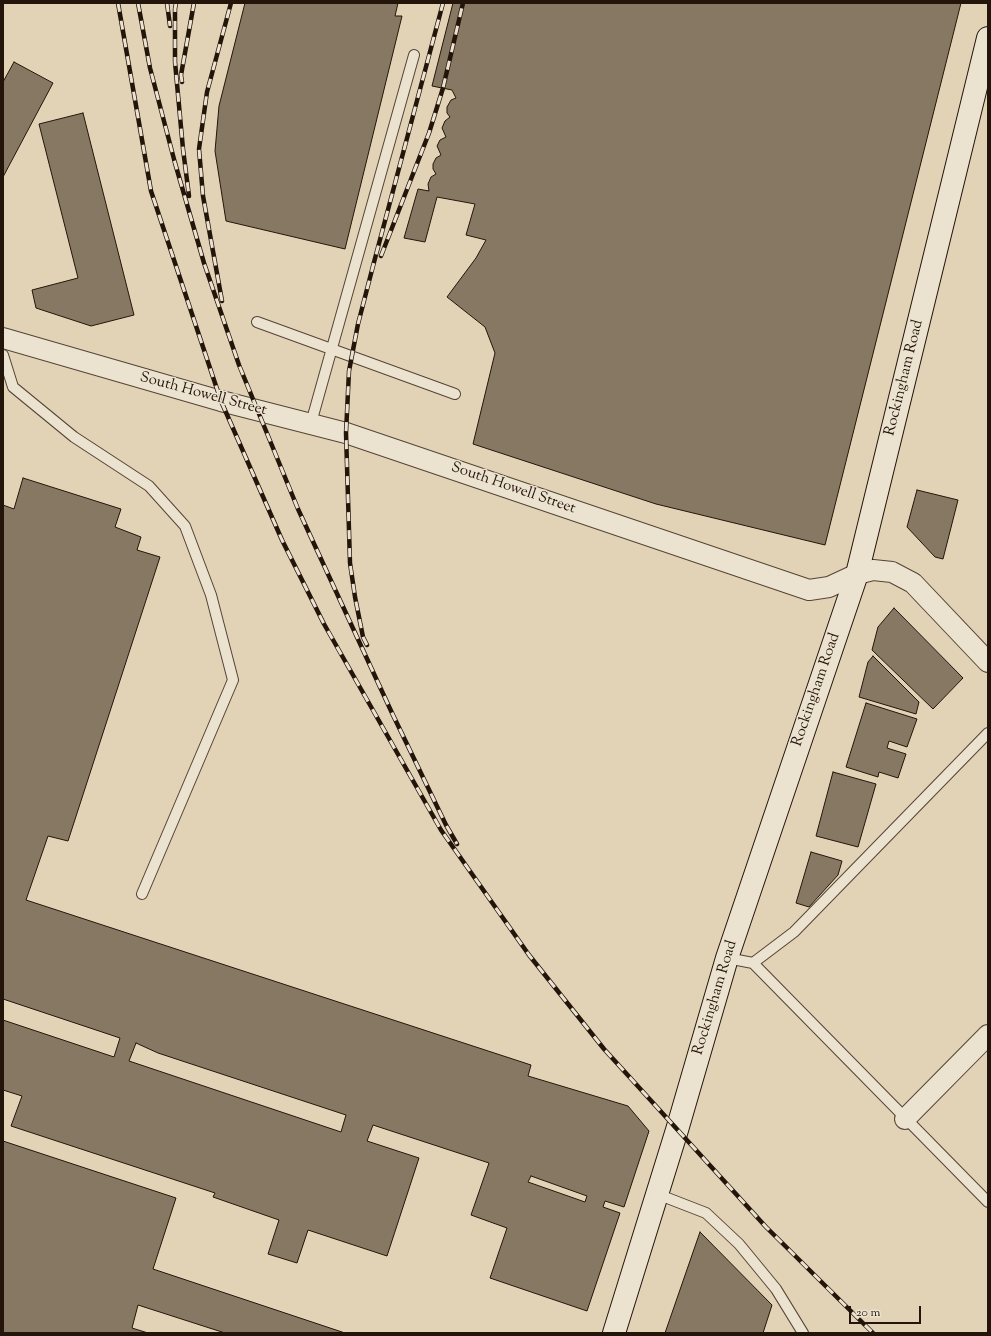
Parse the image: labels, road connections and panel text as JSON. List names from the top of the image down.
{
  "streets": {
    "street": ["Rockingham Road", "South Howell Street"]
  },
  "crossings": [
    ["Rockingham Road", "South Howell Street"]
  ],
  "scale_bar": "20 m"
}
